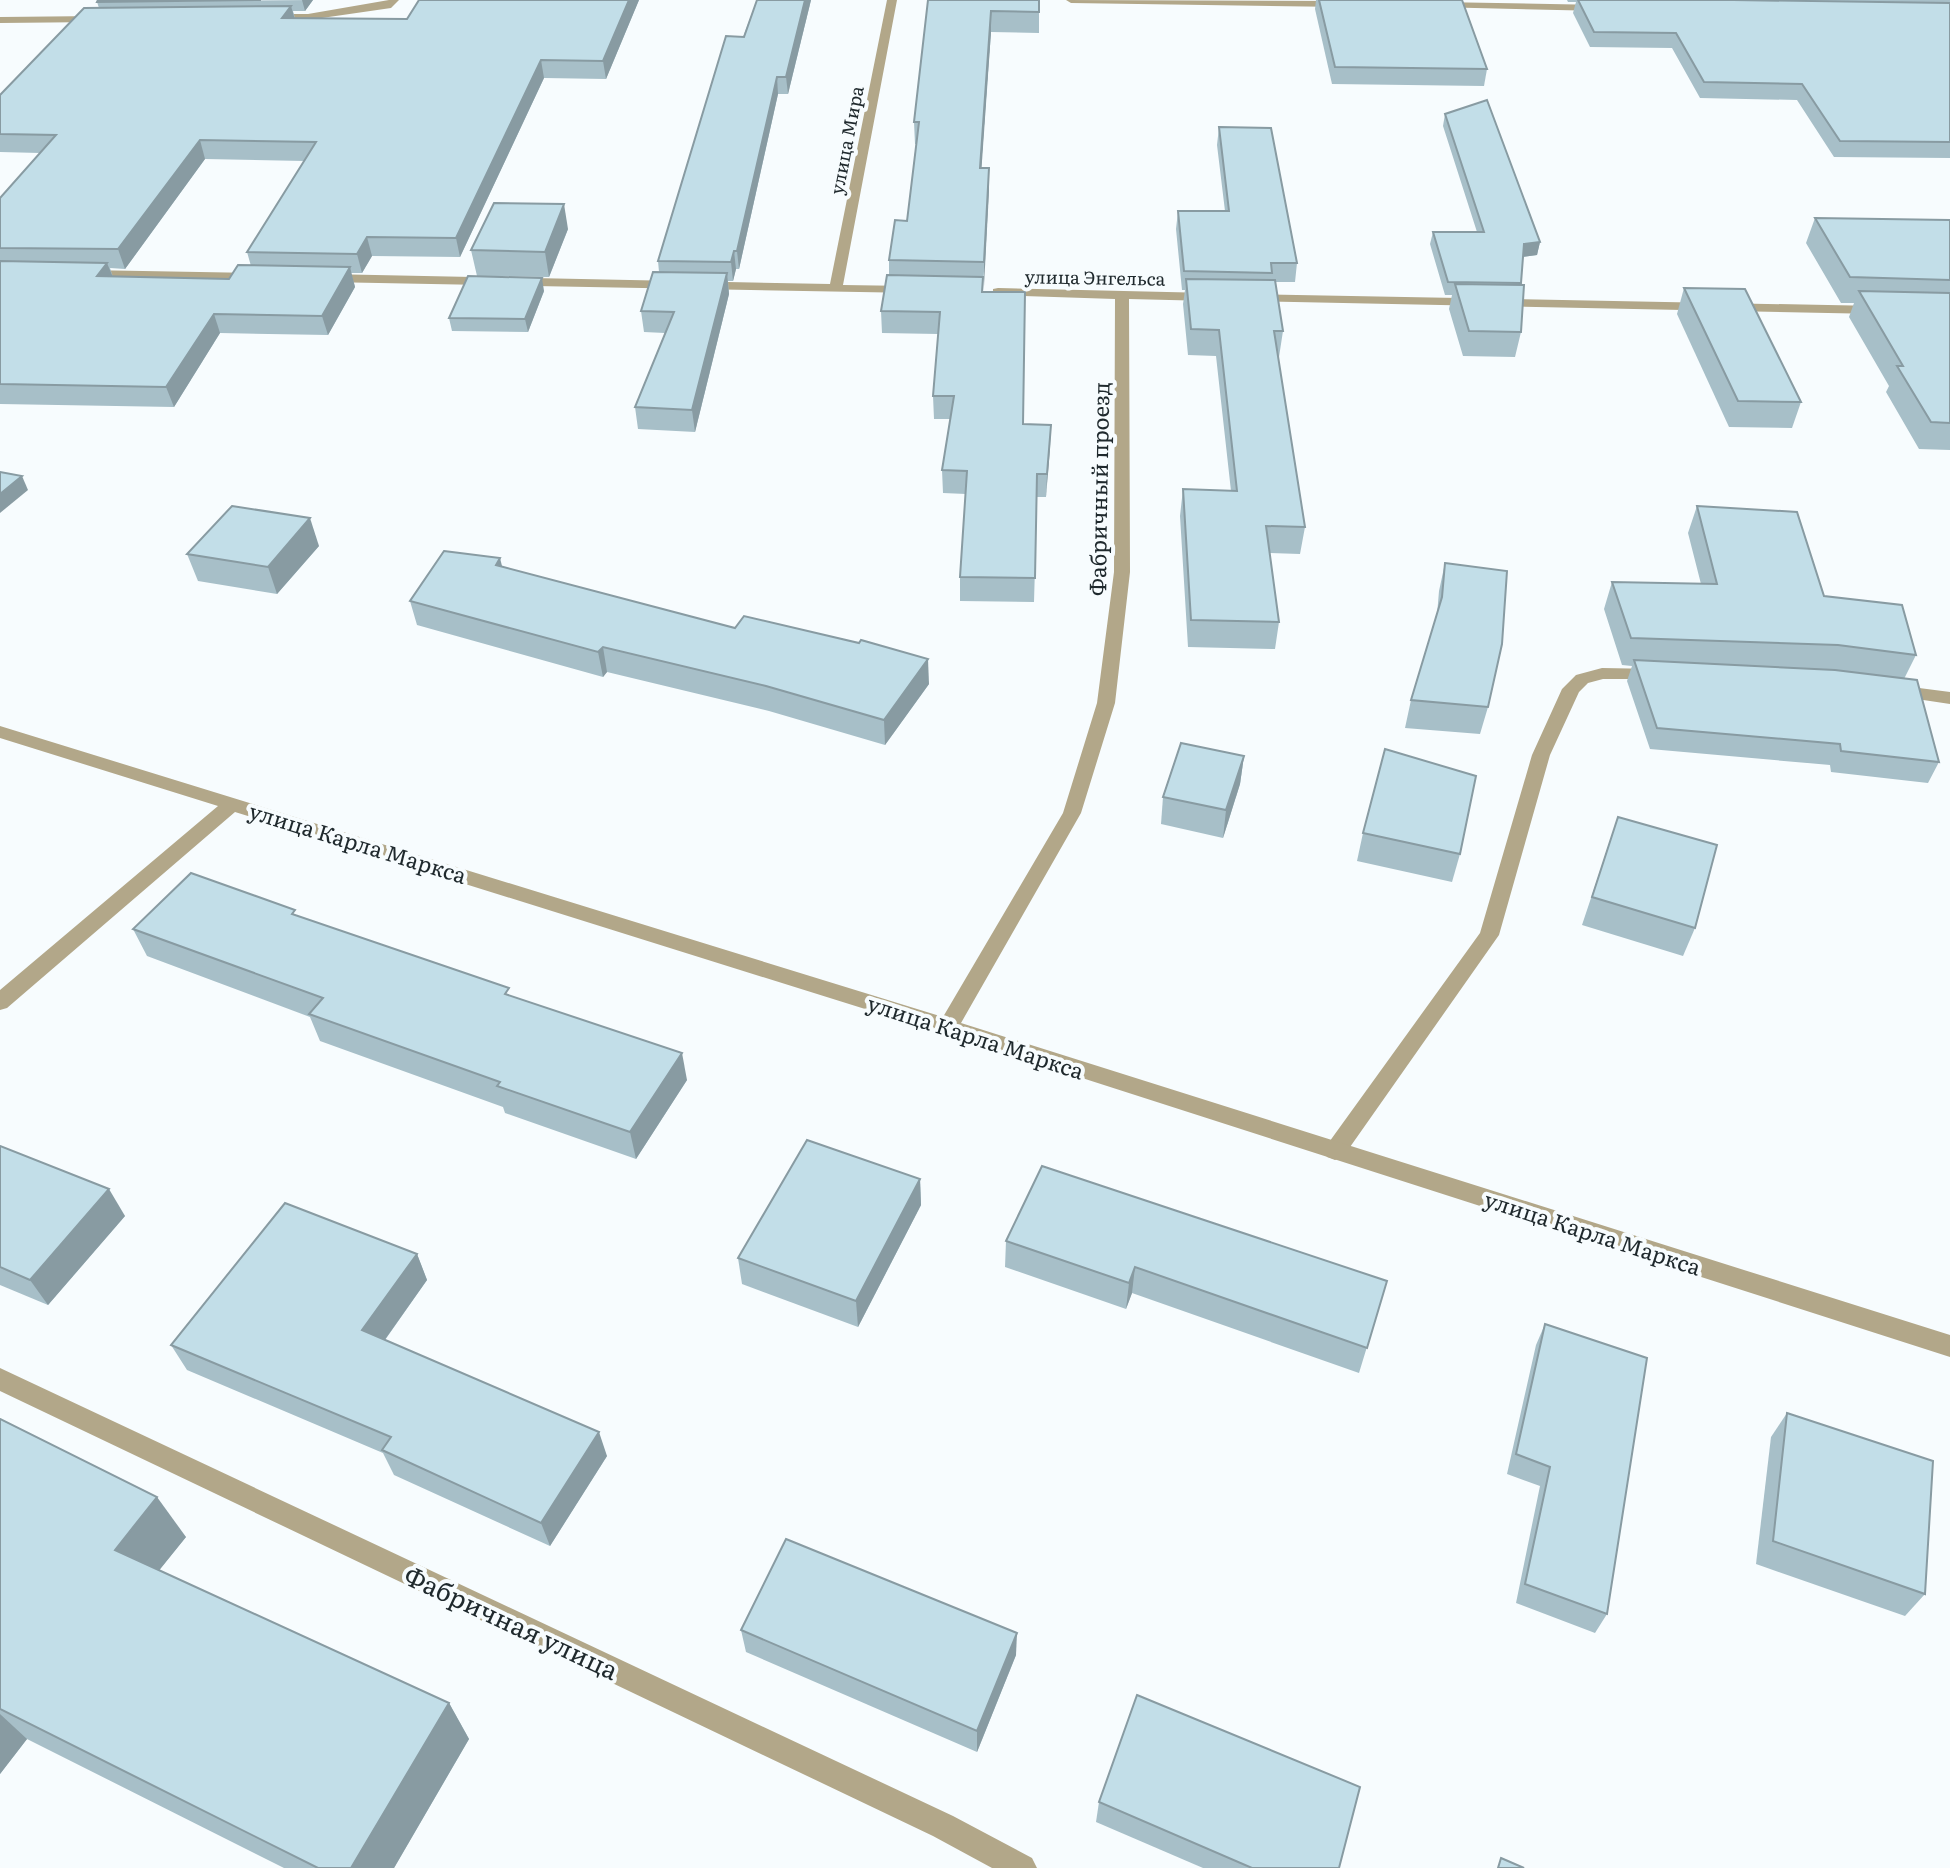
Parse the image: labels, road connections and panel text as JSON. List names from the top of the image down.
{
  "streets": {
    "street": [
      "улица Мира",
      "улица Энгельса",
      "Фабричный проезд",
      "улица Карла Маркса",
      "Фабричная улица"
    ]
  },
  "crossings": [
    ["улица Энгельса", "Фабричный проезд"],
    ["Фабричный проезд", "улица Карла Маркса"]
  ]
}
